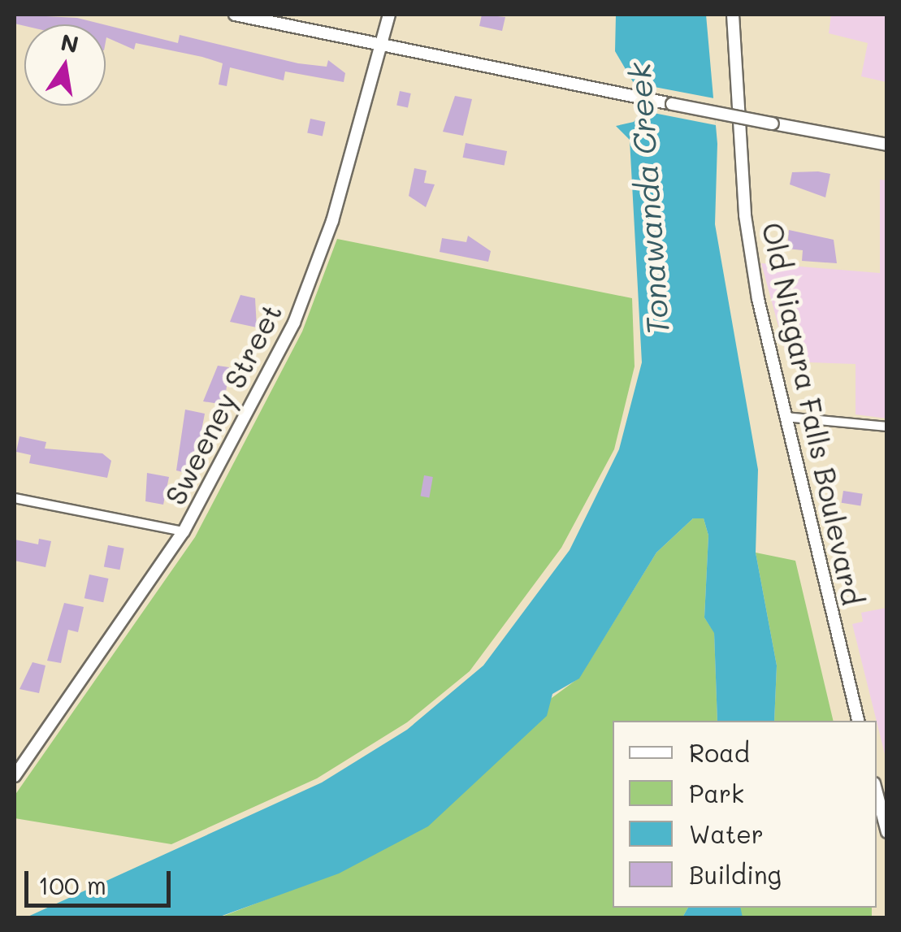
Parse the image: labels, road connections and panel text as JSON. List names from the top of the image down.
{
  "streets": {
    "street": ["Sweeney Street", "Old Niagara Falls Boulevard"]
  },
  "water": ["Tonawanda Creek"],
  "legend": [
    "Road",
    "Park",
    "Water",
    "Building"
  ],
  "scale_bar": "100 m",
  "north": "top"
}
